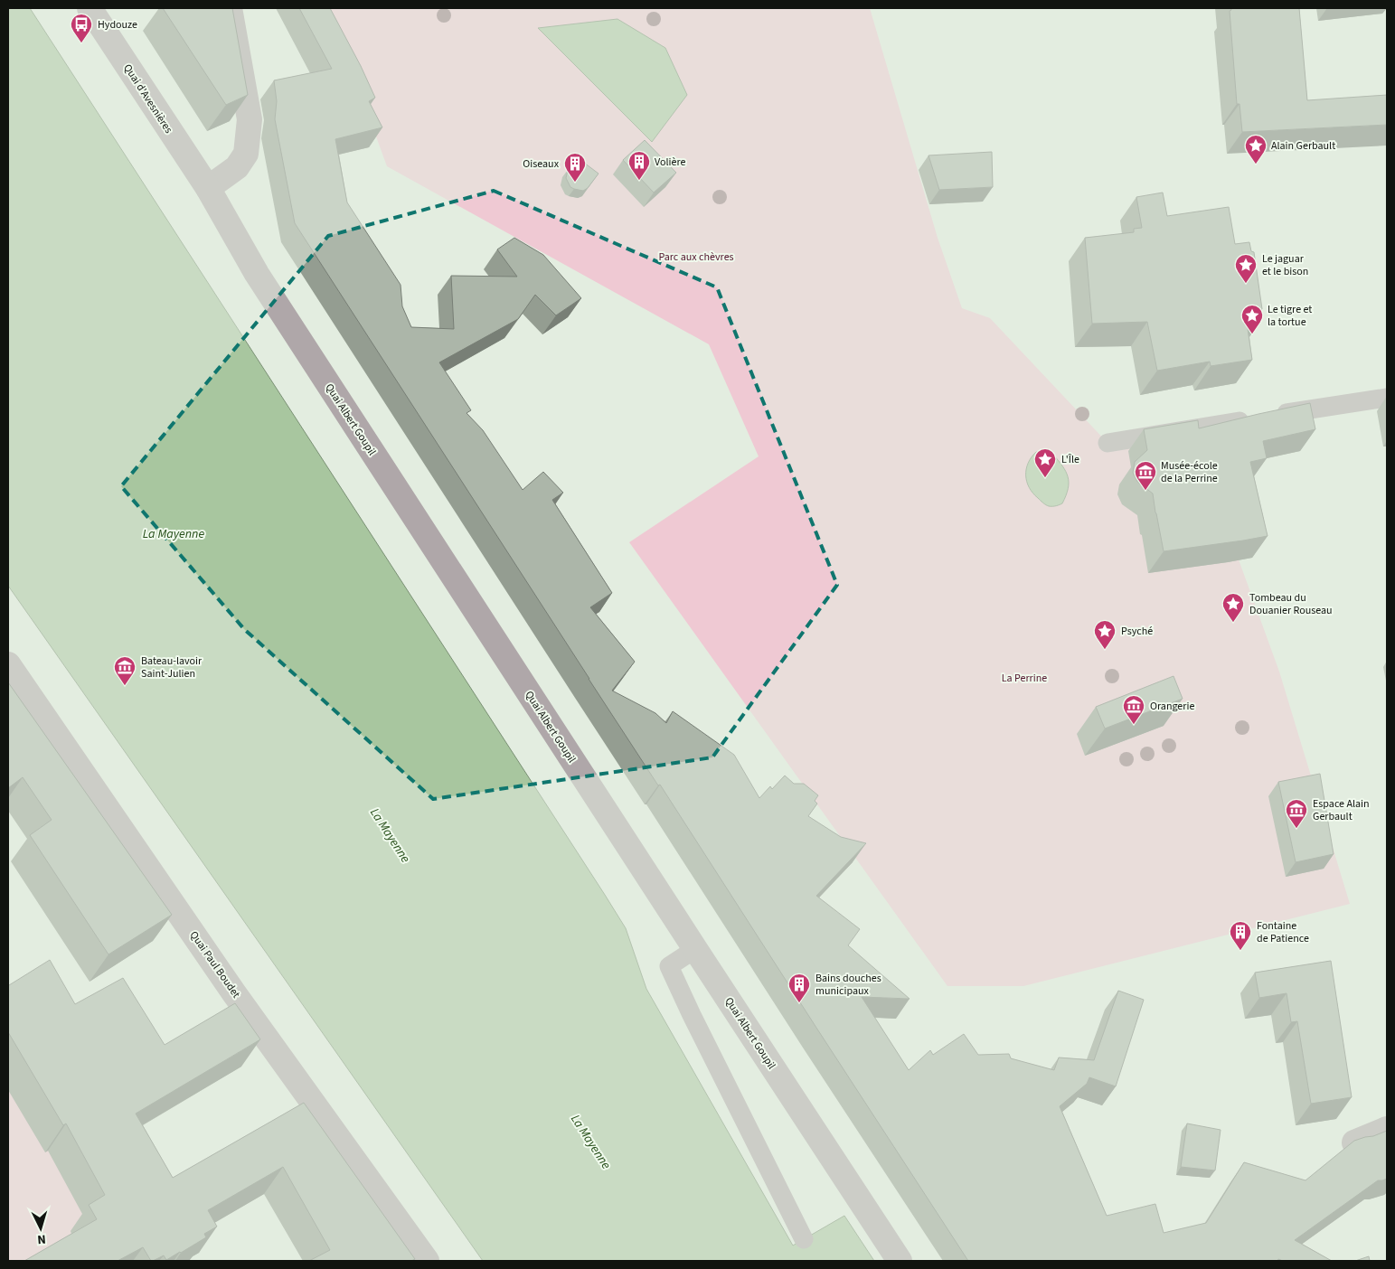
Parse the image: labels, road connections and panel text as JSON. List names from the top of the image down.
{
  "streets": {
    "street": ["Quai d'Avesnières", "Quai Albert Goupil", "Quai Paul Boudet"]
  },
  "crossings": [
    ["Quai d'Avesnières", "Quai Albert Goupil"]
  ],
  "water": ["La Mayenne"],
  "parks": ["Parc aux chèvres", "La Perrine"],
  "places": {
    "bus stop": ["Hydouze"],
    "place": [
      "Alain Gerbault",
      "Le jaguar et le bison",
      "Le tigre et la tortue",
      "L'Île",
      "Tombeau du Douanier Rouseau",
      "Psyché"
    ],
    "building": [
      "Volière",
      "Oiseaux",
      "Fontaine de Patience",
      "Bains douches municipaux"
    ],
    "museum": [
      "Musée-école de la Perrine",
      "Bateau-lavoir Saint-Julien",
      "Orangerie",
      "Espace Alain Gerbault"
    ]
  },
  "north": "bottom"
}
